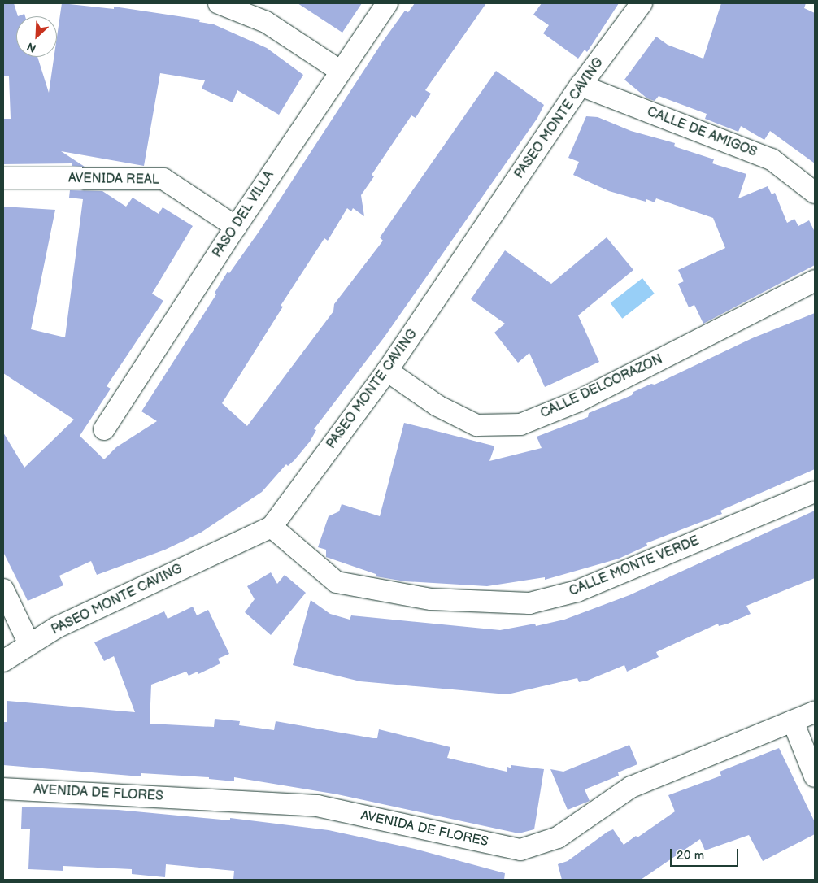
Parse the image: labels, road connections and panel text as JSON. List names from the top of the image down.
{
  "streets": {
    "lane": [
      "PASEO MONTE CAVING",
      "CALLE DE AMIGOS",
      "AVENIDA REAL",
      "PASO DEL VILLA",
      "CALLE DELCORAZON",
      "CALLE MONTE VERDE",
      "AVENIDA DE FLORES"
    ]
  },
  "crossings": [
    ["PASEO MONTE CAVING", "CALLE DE AMIGOS"],
    ["PASEO MONTE CAVING", "CALLE DELCORAZON"],
    ["PASEO MONTE CAVING", "CALLE MONTE VERDE"],
    ["AVENIDA REAL", "PASO DEL VILLA"]
  ],
  "scale_bar": "20 m",
  "north": "bottom left"
}
